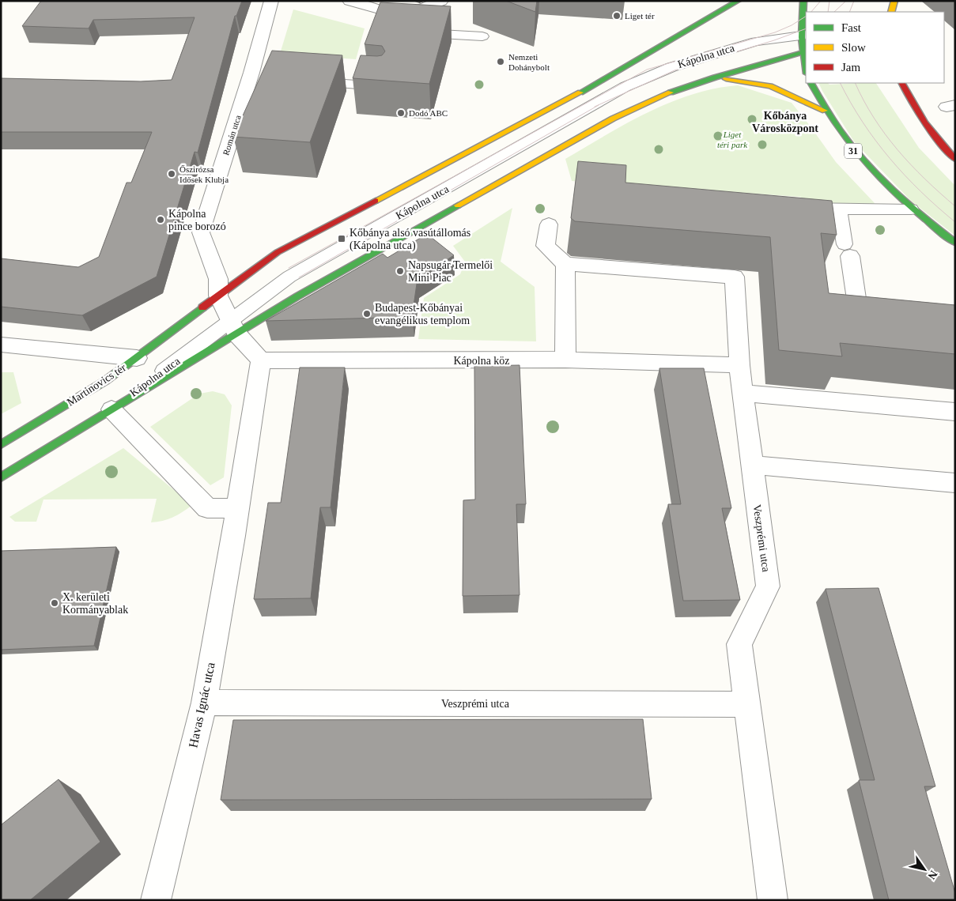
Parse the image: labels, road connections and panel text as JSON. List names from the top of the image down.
{
  "streets": {
    "street": [
      "Kápolna utca",
      "Román utca",
      "31",
      "Kápolna köz",
      "Martinovics tér",
      "Veszprémi utca",
      "Havas Ignác utca"
    ]
  },
  "crossings": [
    ["Kápolna utca", "Román utca"],
    ["Kápolna utca", "31"],
    ["Kápolna köz", "Veszprémi utca"],
    ["Kápolna köz", "Havas Ignác utca"],
    ["Veszprémi utca", "Havas Ignác utca"]
  ],
  "districts": ["Kőbánya Városközpont"],
  "parks": ["Liget téri park"],
  "places": {
    "other": [
      "Liget tér",
      "Nemzeti Dohánybolt",
      "Dodó ABC",
      "Őszirózsa Idősek Klubja",
      "Kápolna pince borozó",
      "Napsugár Termelői Mini Piac",
      "Budapest-Kőbányai evangélikus templom",
      "X. kerületi Kormányablak"
    ],
    "transit": ["Kőbánya alsó vasútállomás (Kápolna utca)"]
  },
  "legend": ["Fast", "Slow", "Jam"],
  "north": "bottom right"
}
